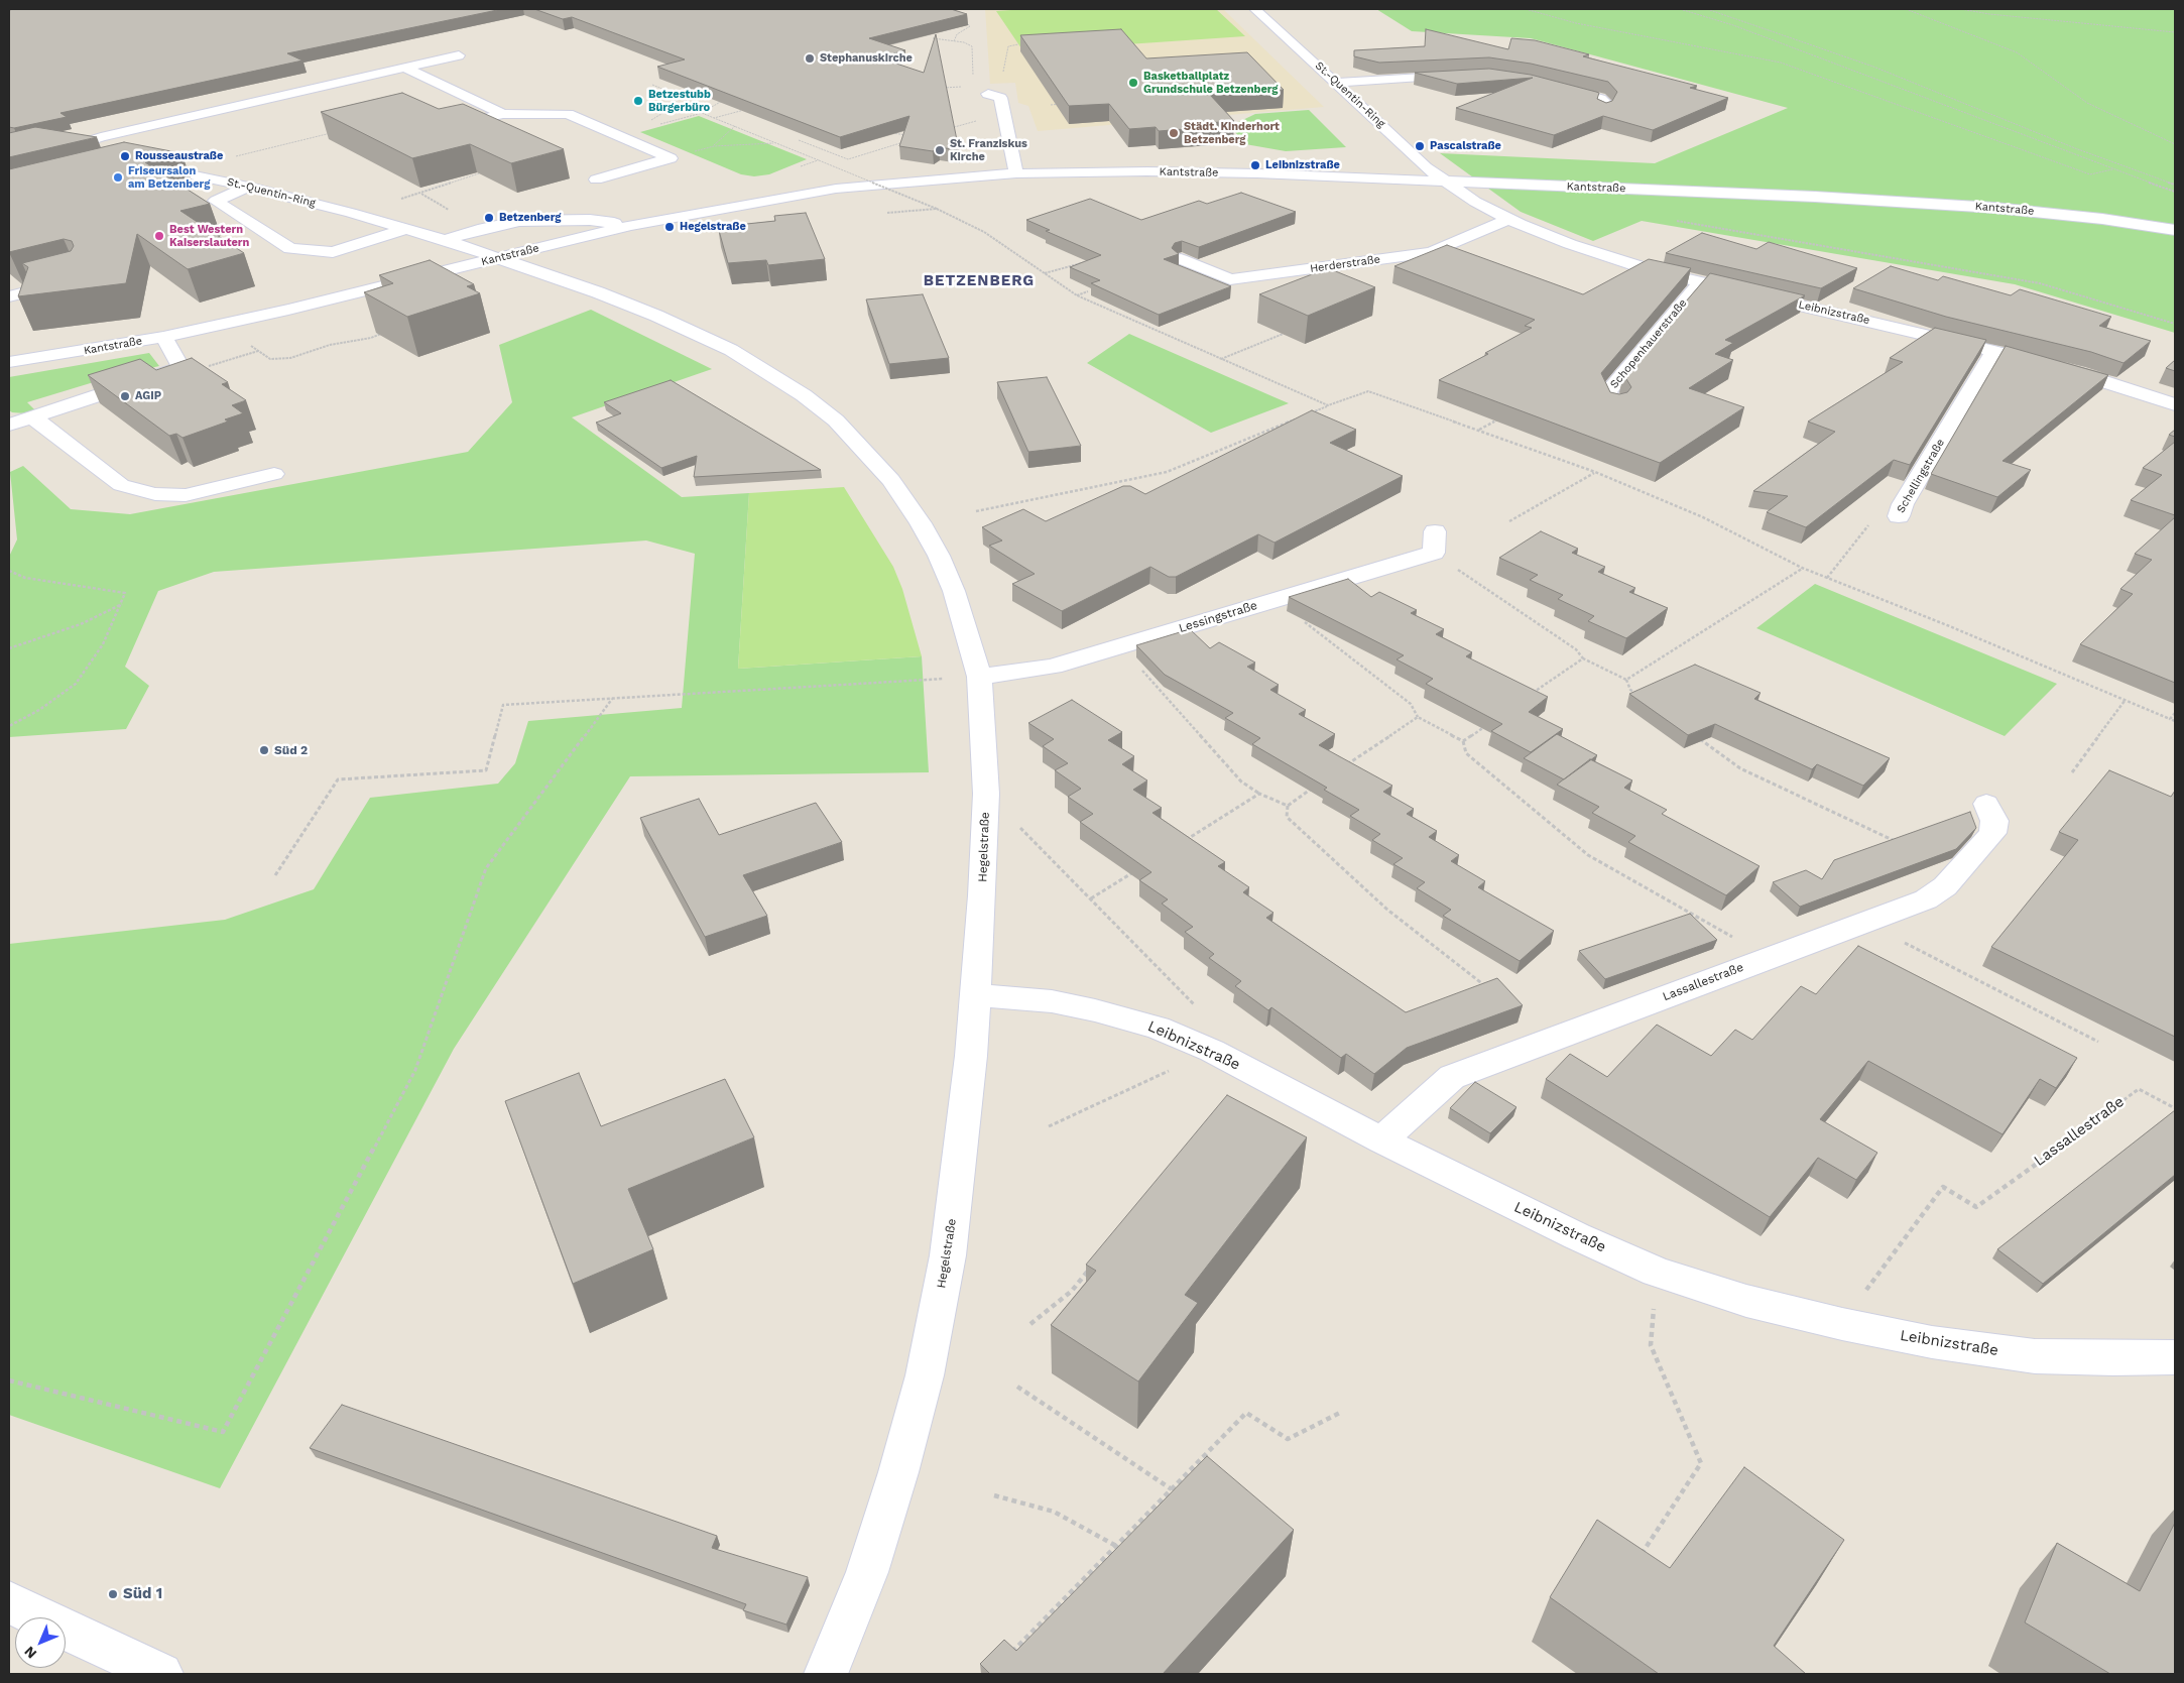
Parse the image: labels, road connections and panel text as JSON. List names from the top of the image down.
{
  "streets": {
    "street": [
      "St.-Quentin-Ring",
      "Kantstraße",
      "Herderstraße",
      "Leibnizstraße",
      "Schopenhauerstraße",
      "Schellingstraße",
      "Lessingstraße",
      "Hegelstraße",
      "Lassallestraße"
    ]
  },
  "crossings": [
    ["St.-Quentin-Ring", "Kantstraße"],
    ["St.-Quentin-Ring", "Leibnizstraße"],
    ["St.-Quentin-Ring", "Hegelstraße"],
    ["Kantstraße", "Leibnizstraße"],
    ["Kantstraße", "Hegelstraße"],
    ["Herderstraße", "Leibnizstraße"],
    ["Leibnizstraße", "Schopenhauerstraße"],
    ["Leibnizstraße", "Schellingstraße"],
    ["Leibnizstraße", "Hegelstraße"],
    ["Leibnizstraße", "Lassallestraße"],
    ["Lessingstraße", "Hegelstraße"]
  ],
  "districts": ["BETZENBERG"],
  "places": [
    "Stephanuskirche",
    "Basketballplatz Grundschule Betzenberg",
    "Betzestubb Bürgerbüro",
    "Städt. Kinderhort Betzenberg",
    "Pascalstraße",
    "St. Franziskus Kirche",
    "Rousseaustraße",
    "Leibnizstraße",
    "Friseursalon am Betzenberg",
    "Betzenberg",
    "Hegelstraße",
    "Best Western Kaiserslautern",
    "AGIP",
    "Süd 2",
    "Süd 1"
  ],
  "north": "bottom left"
}
